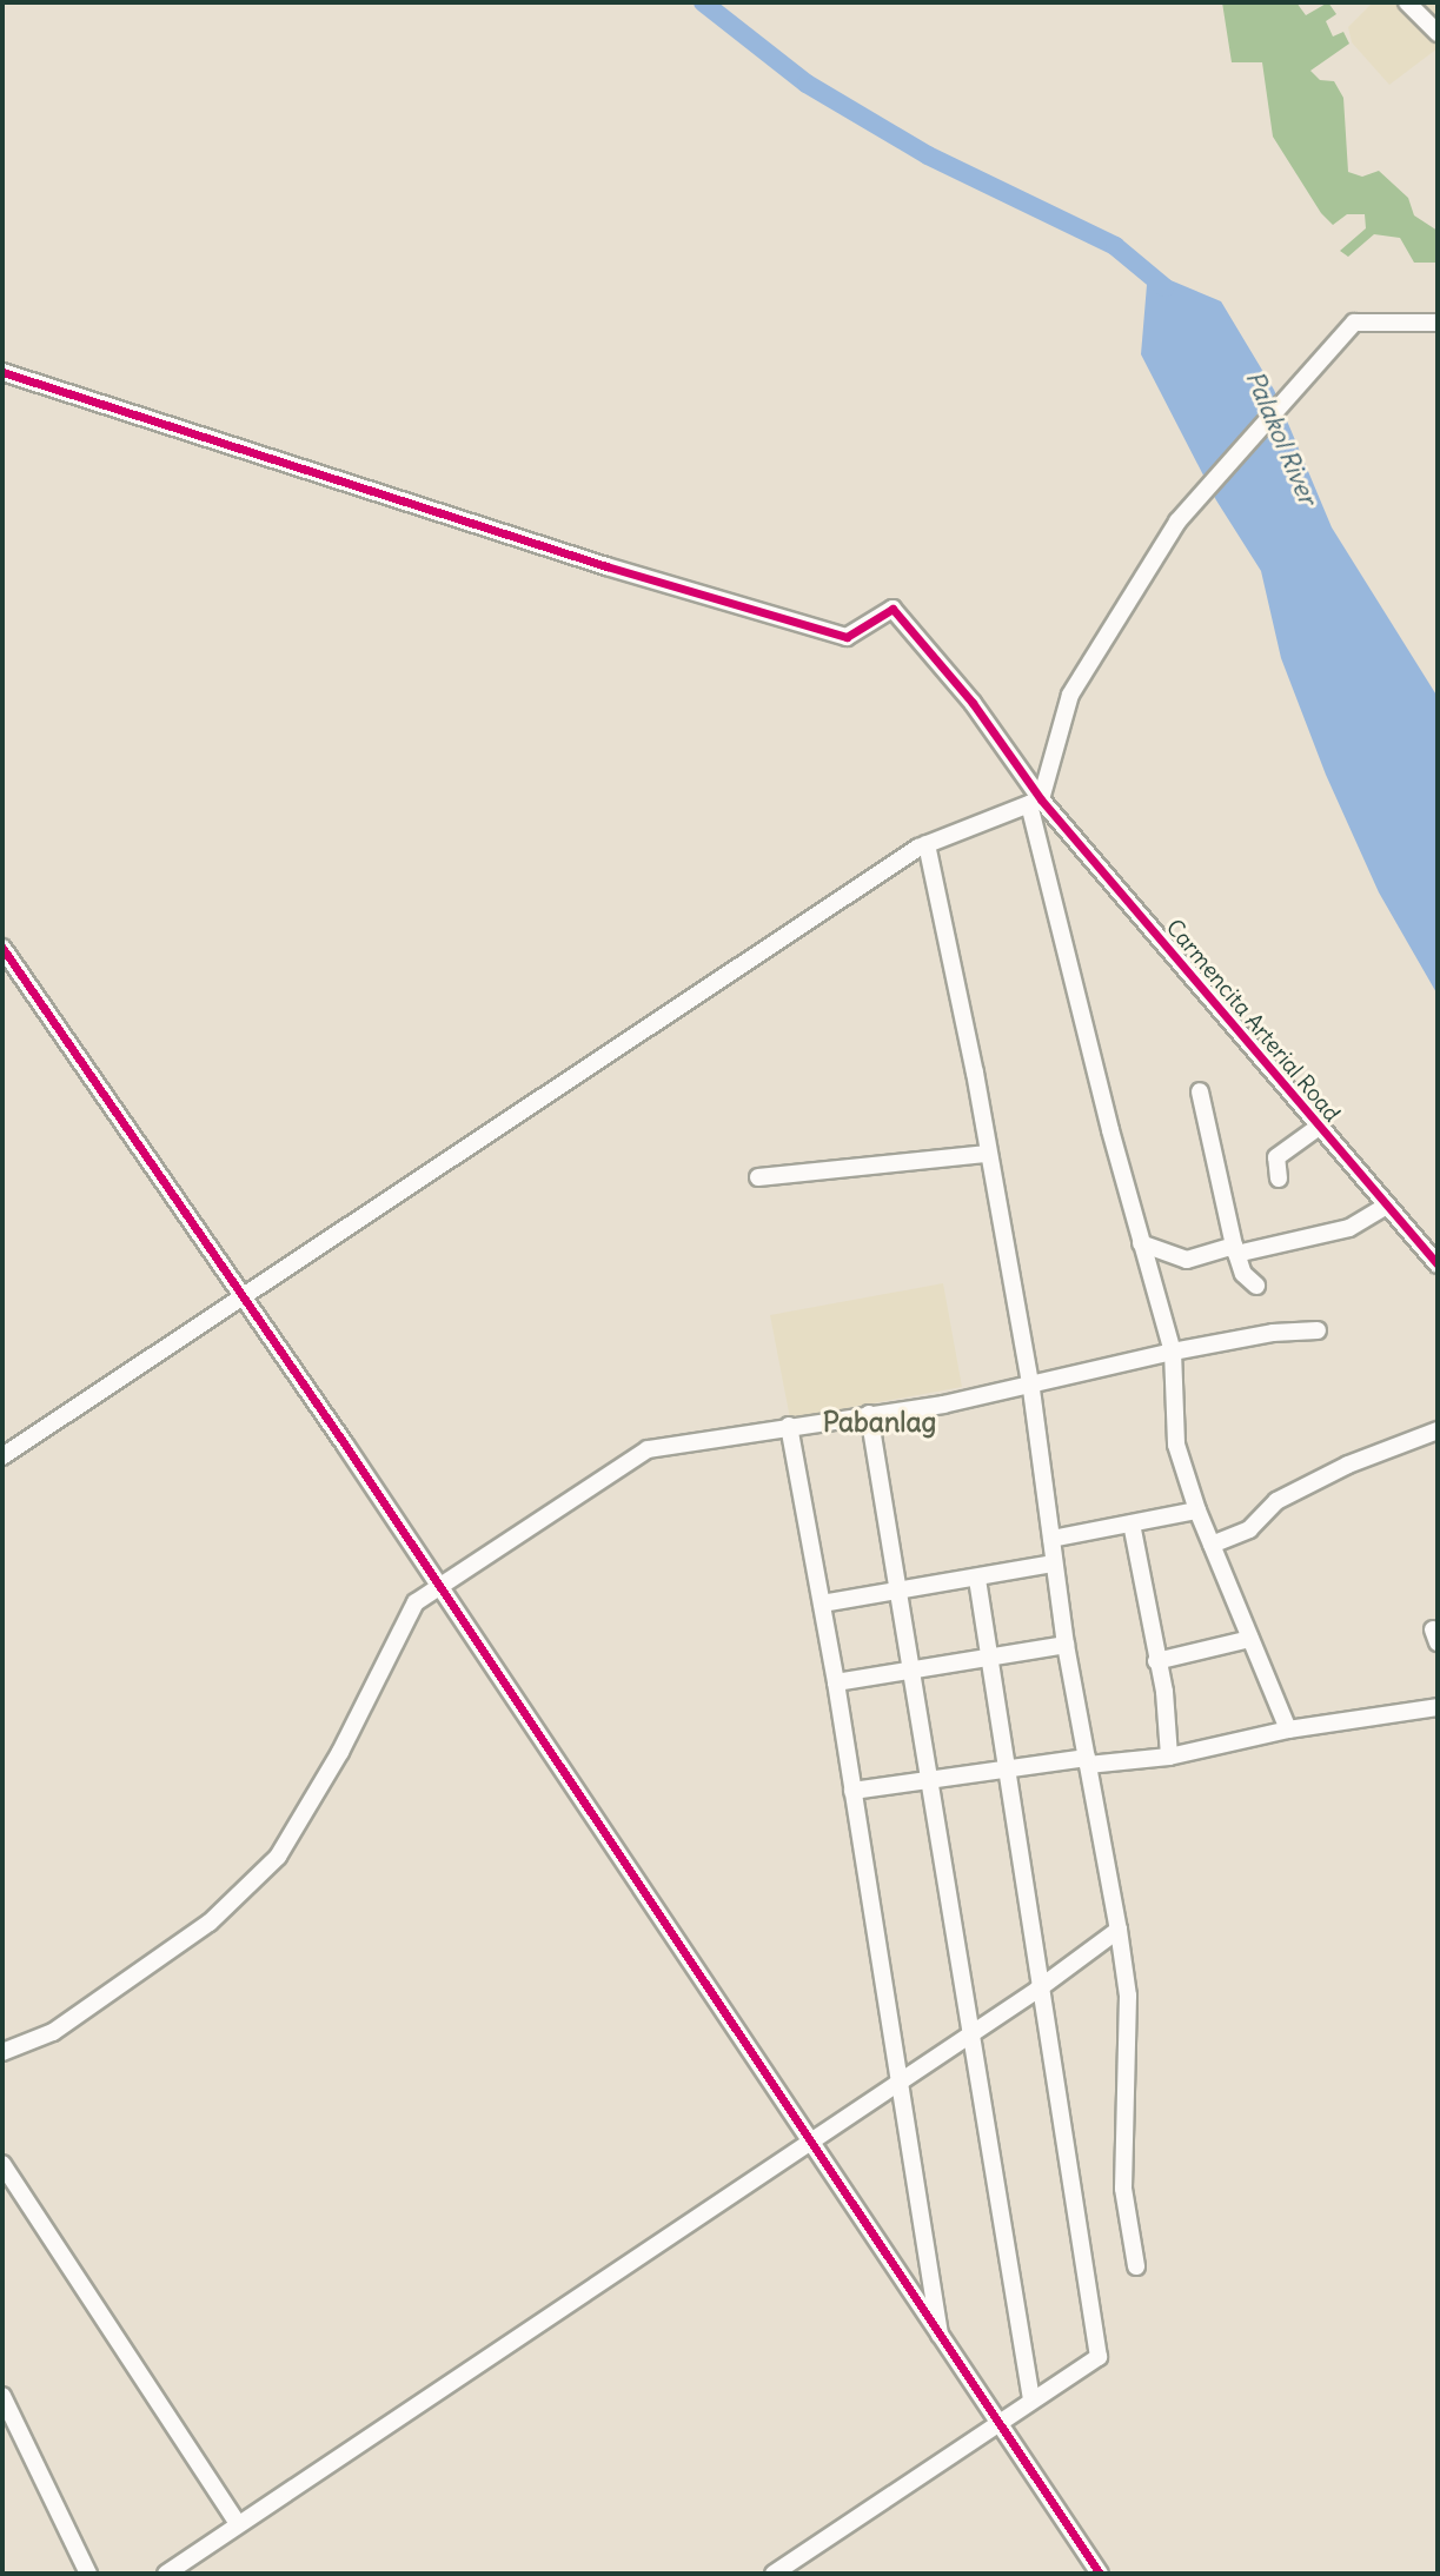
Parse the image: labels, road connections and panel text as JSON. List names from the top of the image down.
{
  "streets": {
    "street": ["Carmencita Arterial Road"]
  },
  "districts": ["Pabanlag"],
  "water": ["Palakol River"]
}
